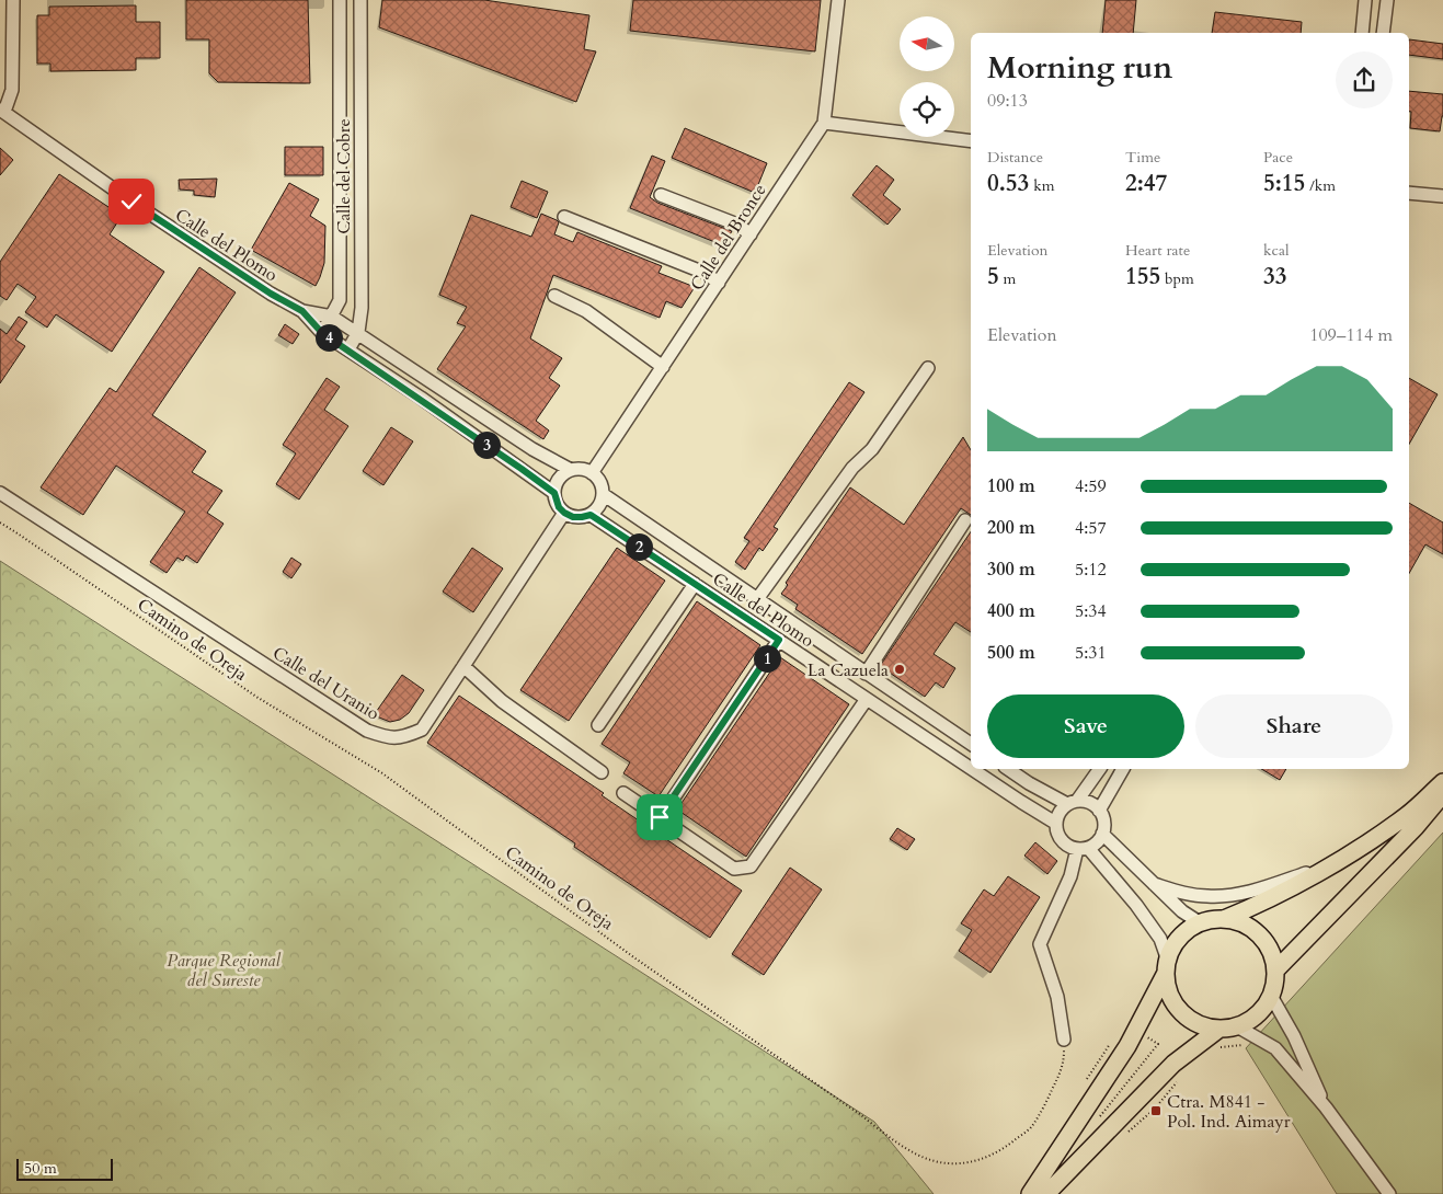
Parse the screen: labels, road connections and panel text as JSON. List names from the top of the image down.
{
  "streets": {
    "street": [
      "Calle del Cobre",
      "Calle del Bronce",
      "Calle del Plomo",
      "Calle del Uranio"
    ],
    "path": ["Camino de Oreja"]
  },
  "crossings": [
    ["Calle del Cobre", "Calle del Plomo"],
    ["Calle del Bronce", "Calle del Plomo"],
    ["Calle del Bronce", "Calle del Uranio"],
    ["Calle del Plomo", "Calle del Uranio"]
  ],
  "parks": ["Parque Regional del Sureste"],
  "places": {
    "other": ["La Cazuela"],
    "transit": ["Ctra. M841 - Pol. Ind. Aimayr"]
  },
  "scale_bar": "50 m",
  "north": "left",
  "page": {
    "heading": ["Morning run", "09:13"],
    "stats": [
      ["Distance", "0.53 km"],
      ["Time", "2:47"],
      ["Pace", "5:15 /km"],
      ["Elevation", "5 m"],
      ["Heart rate", "155 bpm"],
      ["kcal", "33"]
    ],
    "chart": ["Elevation", "109–114 m"],
    "pins": [
      "4",
      "3",
      "2",
      "1"
    ],
    "list": [
      {
        "name": "100 m",
        "note": "4:59"
      },
      {
        "name": "200 m",
        "note": "4:57"
      },
      {
        "name": "300 m",
        "note": "5:12"
      },
      {
        "name": "400 m",
        "note": "5:34"
      },
      {
        "name": "500 m",
        "note": "5:31"
      }
    ],
    "buttons": ["Save", "Share"],
    "scale": "50 m"
  }
}
